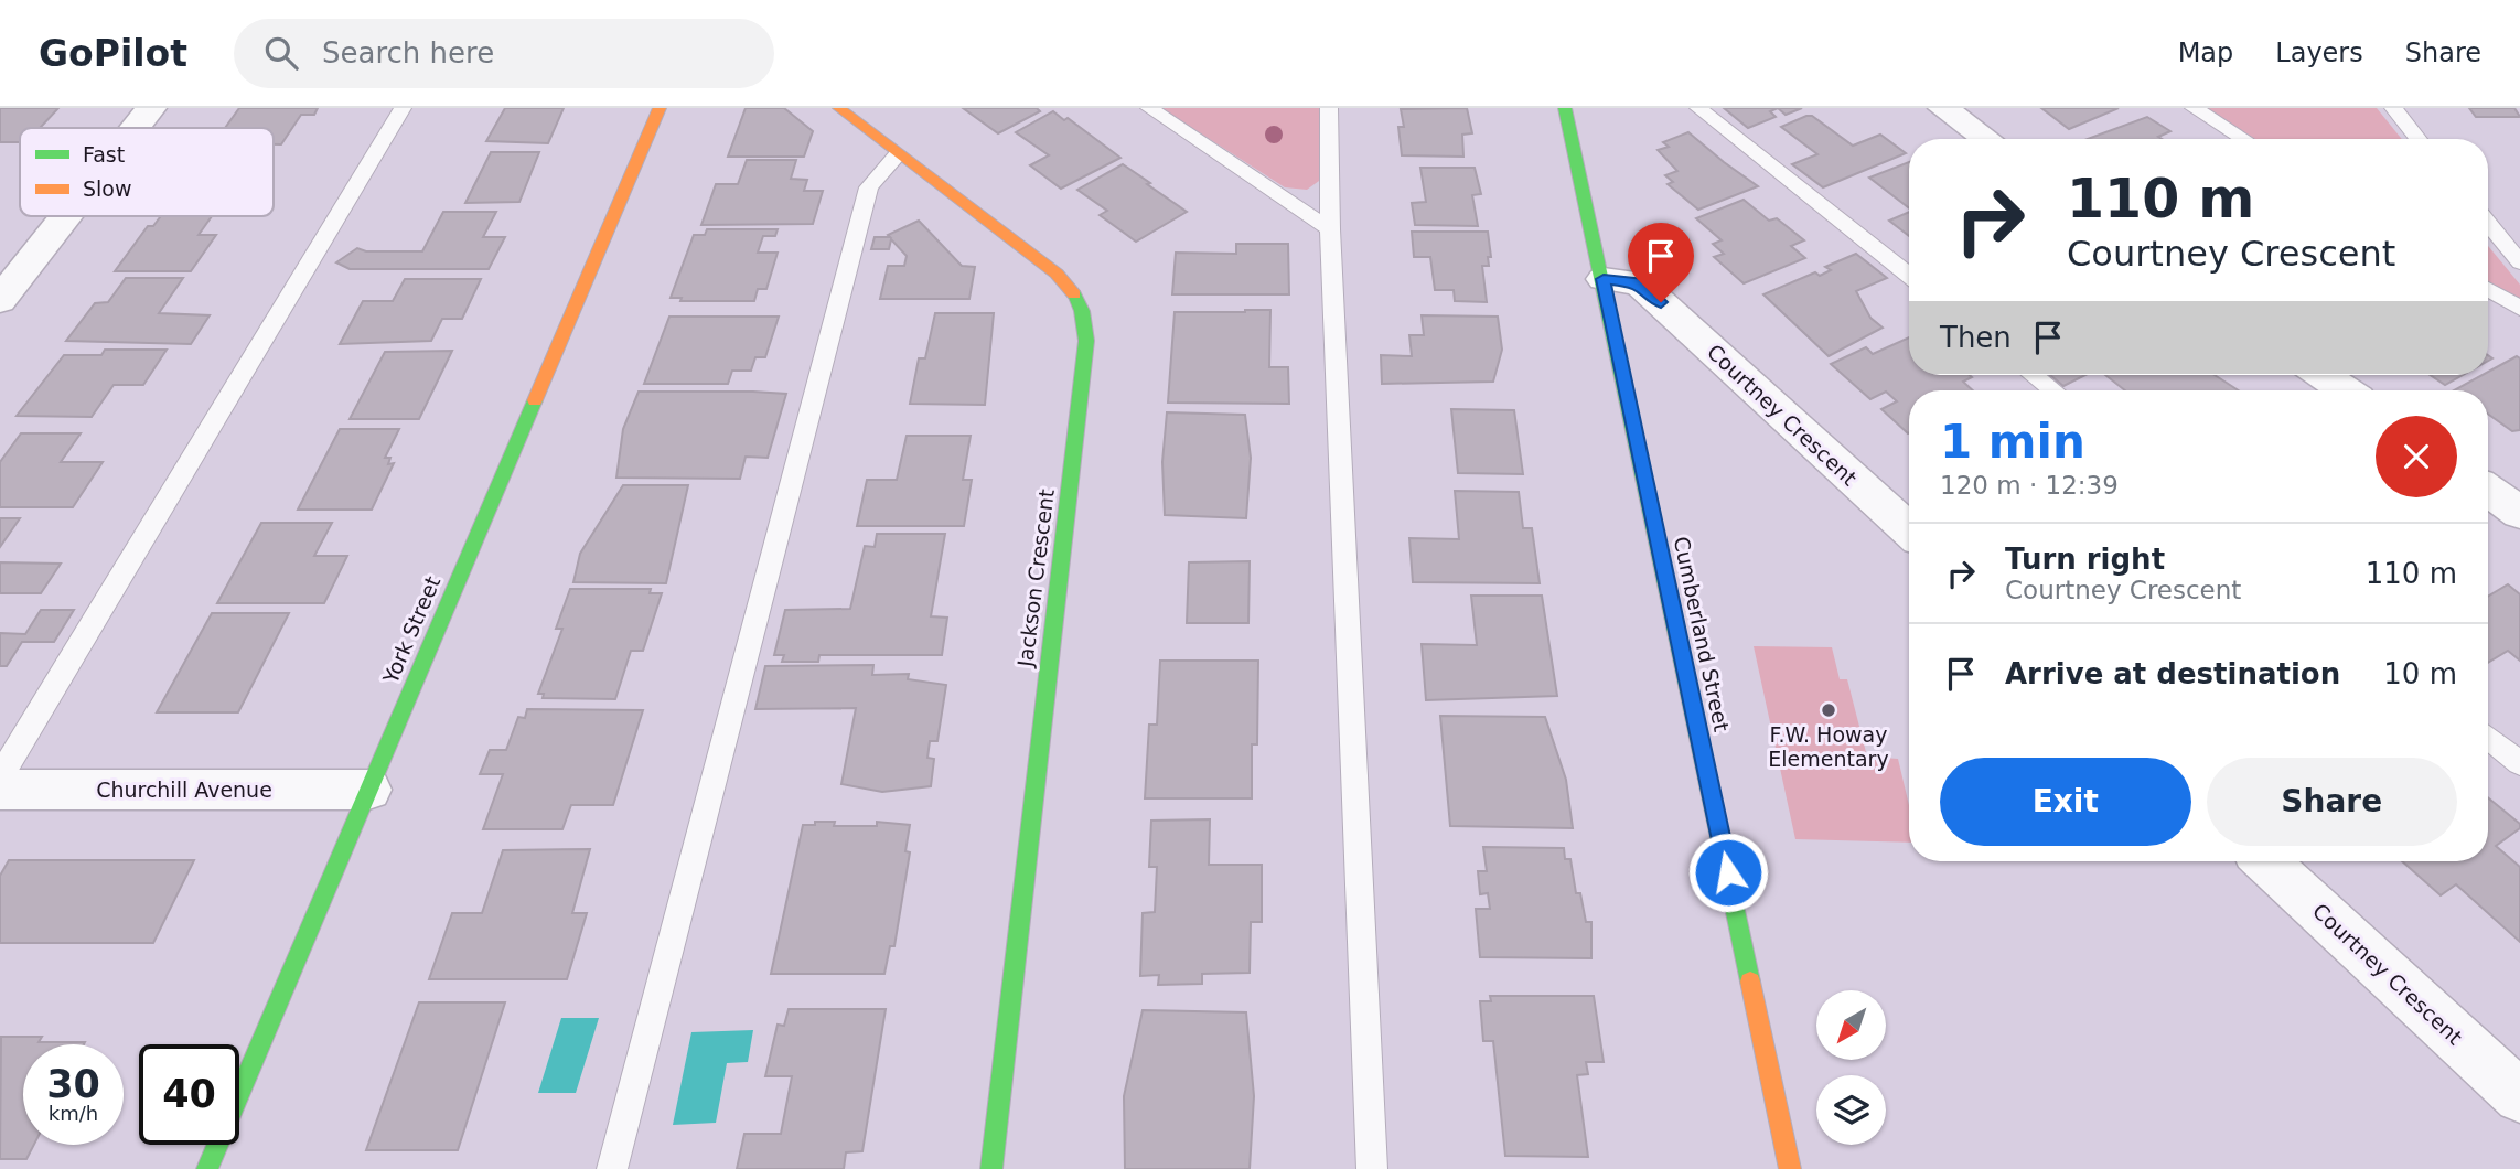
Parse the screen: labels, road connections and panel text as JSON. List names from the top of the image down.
{
  "streets": {
    "street": [
      "Courtney Crescent",
      "Jackson Crescent",
      "York Street",
      "Cumberland Street",
      "Churchill Avenue"
    ]
  },
  "crossings": [
    ["Courtney Crescent", "Cumberland Street"],
    ["York Street", "Churchill Avenue"]
  ],
  "places": ["F.W. Howay Elementary"],
  "legend": ["Fast", "Slow"],
  "north": "bottom left",
  "page": {
    "header": "GoPilot",
    "search": "Search here",
    "nav": ["Map", "Layers", "Share"],
    "turn": ["110 m", "Courtney Crescent"],
    "then": "Then",
    "heading": ["1 min", "120 m · 12:39"],
    "list": [
      {
        "name": "Turn right",
        "note": "Courtney Crescent",
        "value": "110 m"
      },
      {
        "name": "Arrive at destination",
        "value": "10 m"
      }
    ],
    "buttons": ["Exit", "Share"],
    "speed": "30 km/h",
    "limit": "40"
  }
}
